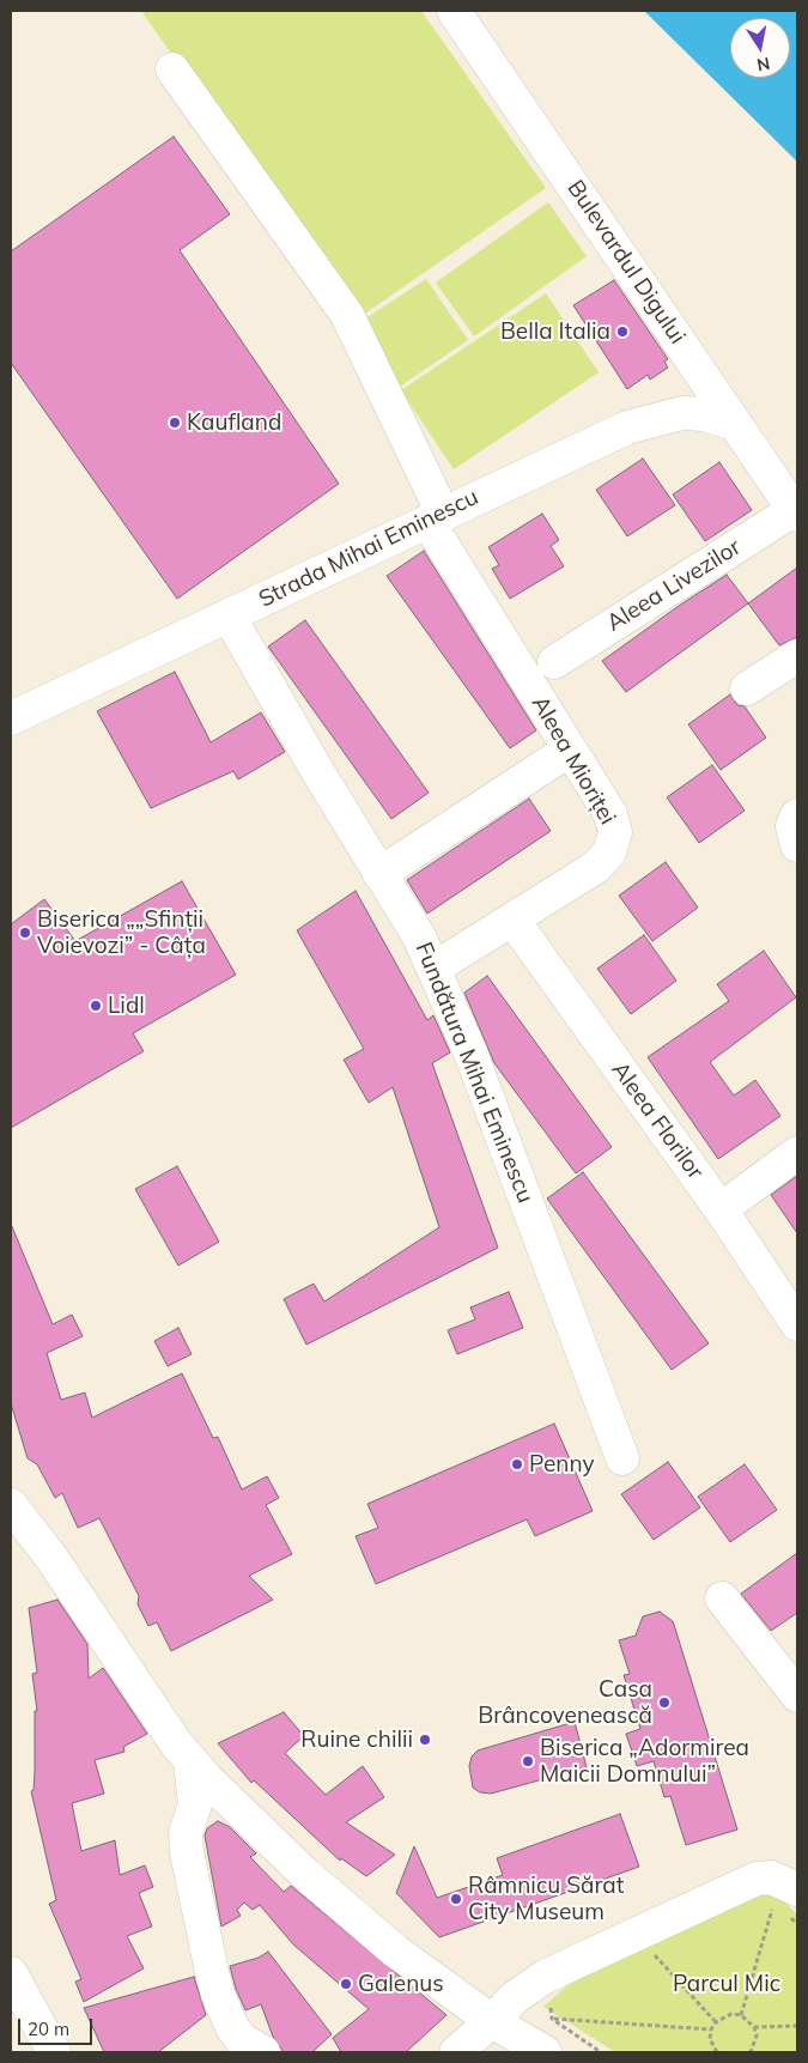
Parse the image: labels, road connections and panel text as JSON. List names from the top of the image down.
{
  "streets": {
    "street": [
      "Bulevardul Digului",
      "Strada Mihai Eminescu",
      "Aleea Livezilor",
      "Aleea Mioriței",
      "Fundătura Mihai Eminescu",
      "Aleea Florilor"
    ]
  },
  "crossings": [
    ["Bulevardul Digului", "Strada Mihai Eminescu"],
    ["Bulevardul Digului", "Aleea Livezilor"],
    ["Strada Mihai Eminescu", "Aleea Mioriței"],
    ["Strada Mihai Eminescu", "Fundătura Mihai Eminescu"],
    ["Aleea Mioriței", "Fundătura Mihai Eminescu"],
    ["Aleea Mioriței", "Aleea Florilor"]
  ],
  "parks": ["Parcul Mic"],
  "places": [
    "Bella Italia",
    "Kaufland",
    "Biserica „„Sfinții Voievozi” - Câța",
    "Lidl",
    "Penny",
    "Casa Brâncovenească",
    "Ruine chilii",
    "Biserica „Adormirea Maicii Domnului”",
    "Râmnicu Sărat City Museum",
    "Galenus"
  ],
  "scale_bar": "20 m",
  "north": "bottom"
}
